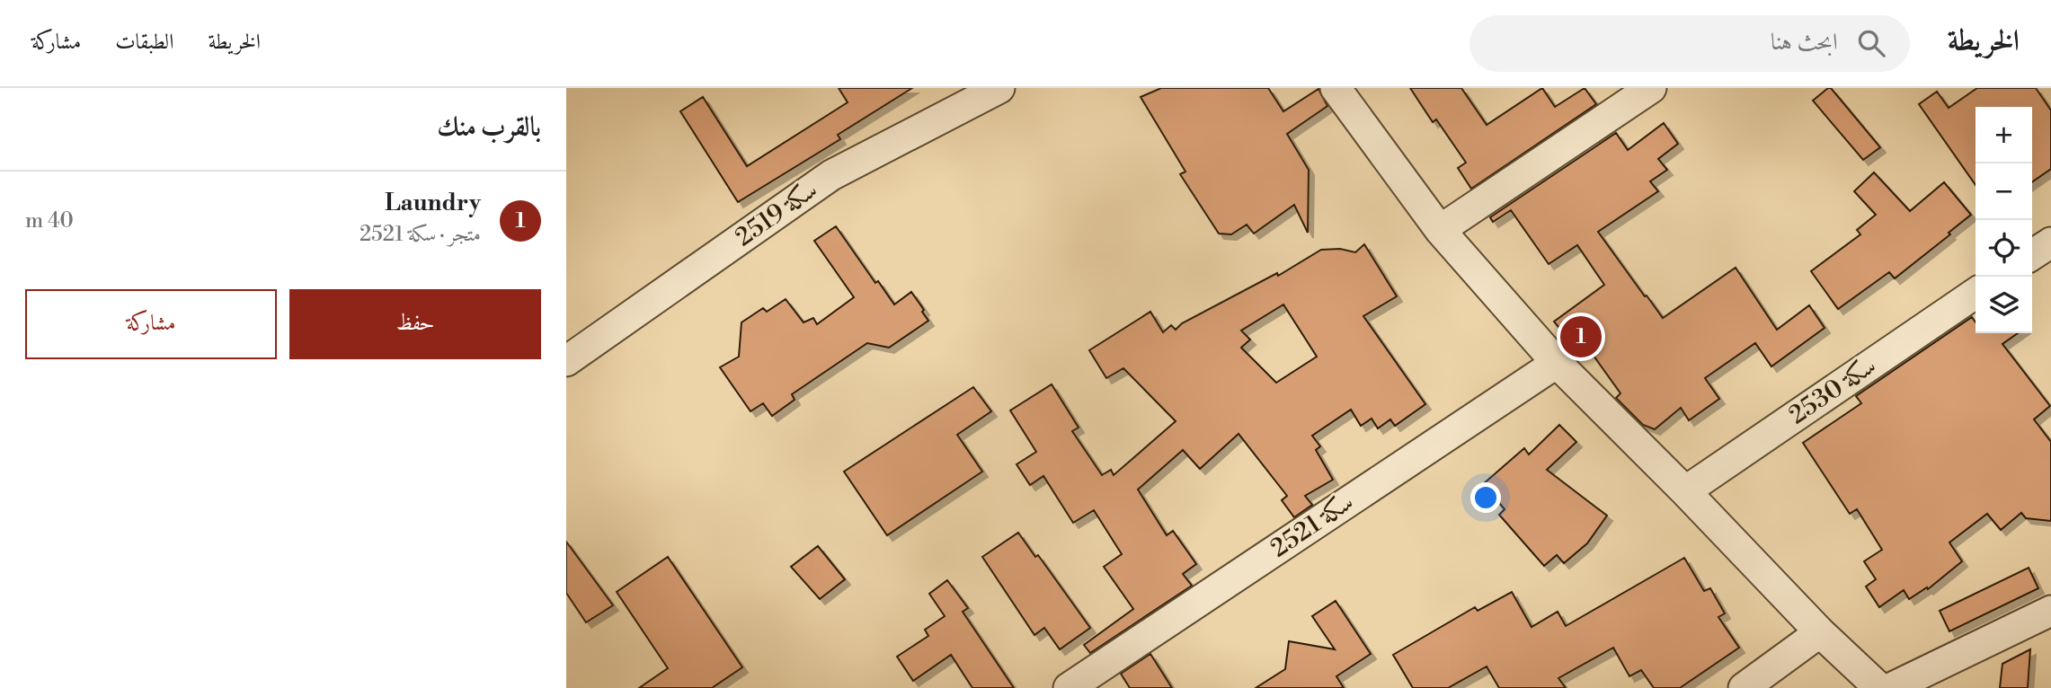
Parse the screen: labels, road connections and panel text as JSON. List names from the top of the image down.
{
  "streets": {
    "street": ["سكة 2519", "سكة 2530", "سكة 2521"]
  },
  "page": {
    "header": "الخريطة",
    "search": "ابحث هنا",
    "nav": ["الخريطة", "الطبقات", "مشاركة"],
    "heading": "بالقرب منك",
    "map_buttons": ["+", "−"],
    "list": [
      {
        "mark": "1",
        "name": "Laundry",
        "note": "متجر · سكة 2521",
        "value": "40 m"
      }
    ],
    "buttons": ["حفظ", "مشاركة"],
    "pins": "1"
  }
}
